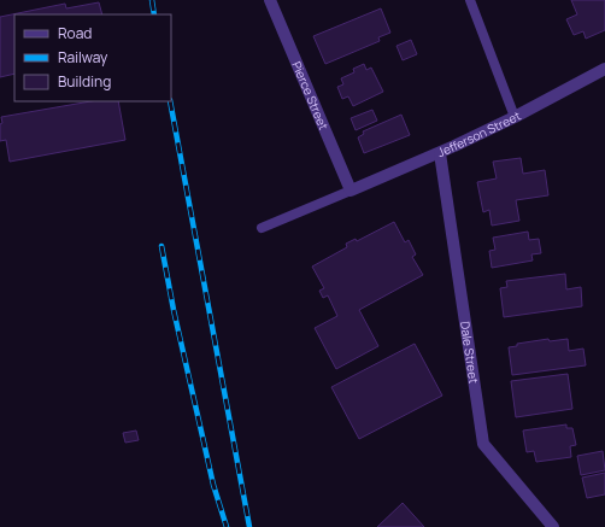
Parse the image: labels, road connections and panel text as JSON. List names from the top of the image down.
{
  "streets": {
    "street": ["Pierce Street", "Jefferson Street", "Dale Street"]
  },
  "crossings": [
    ["Pierce Street", "Jefferson Street"],
    ["Jefferson Street", "Dale Street"]
  ],
  "legend": ["Road", "Railway", "Building"]
}
